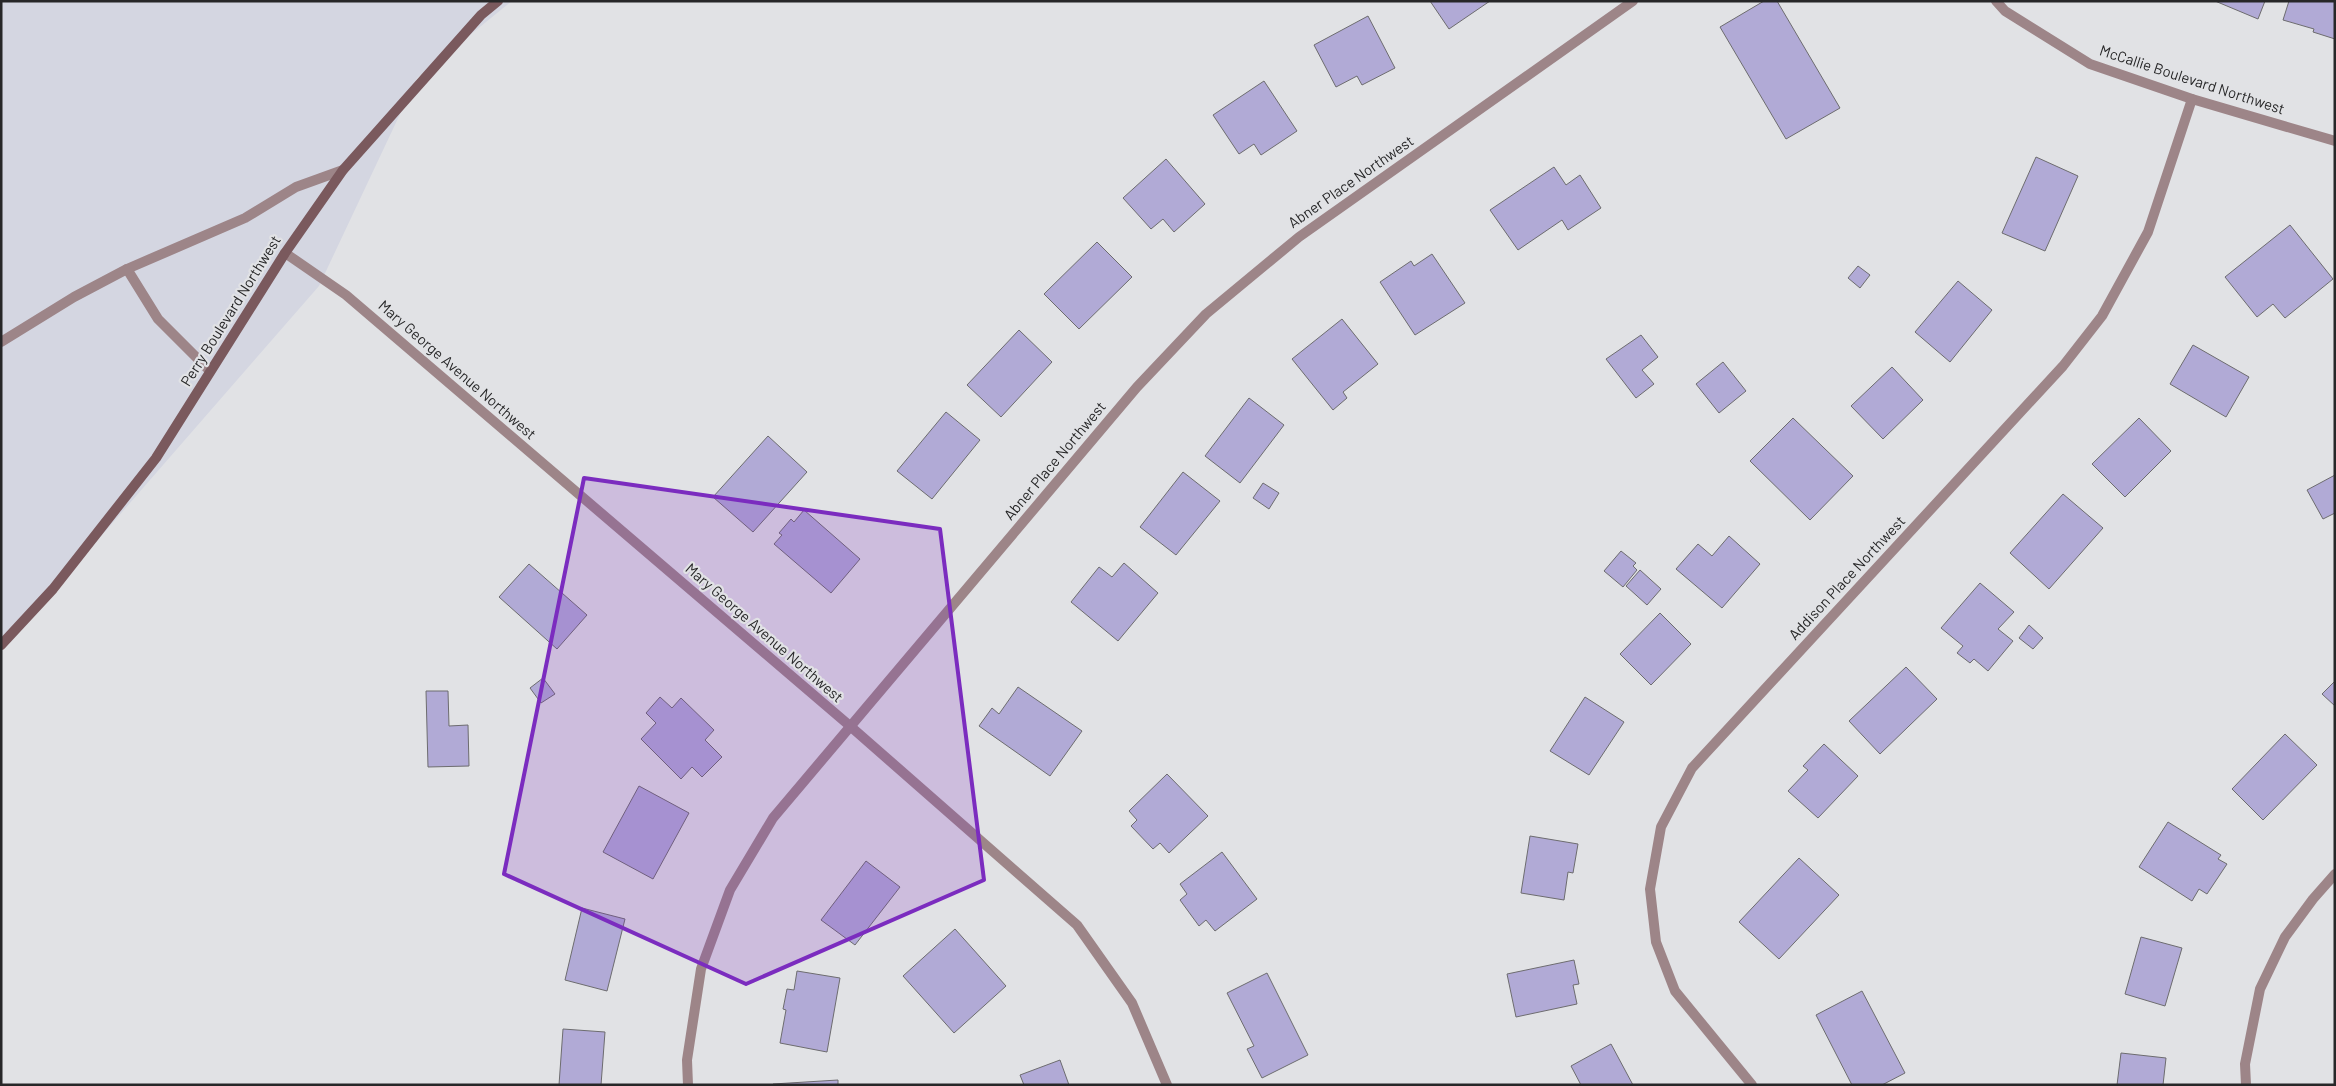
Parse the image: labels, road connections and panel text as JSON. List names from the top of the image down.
{
  "streets": {
    "street": [
      "McCallie Boulevard Northwest",
      "Abner Place Northwest",
      "Perry Boulevard Northwest",
      "Mary George Avenue Northwest",
      "Addison Place Northwest"
    ]
  },
  "crossings": [
    ["McCallie Boulevard Northwest", "Addison Place Northwest"],
    ["Abner Place Northwest", "Mary George Avenue Northwest"],
    ["Perry Boulevard Northwest", "Mary George Avenue Northwest"]
  ]
}
